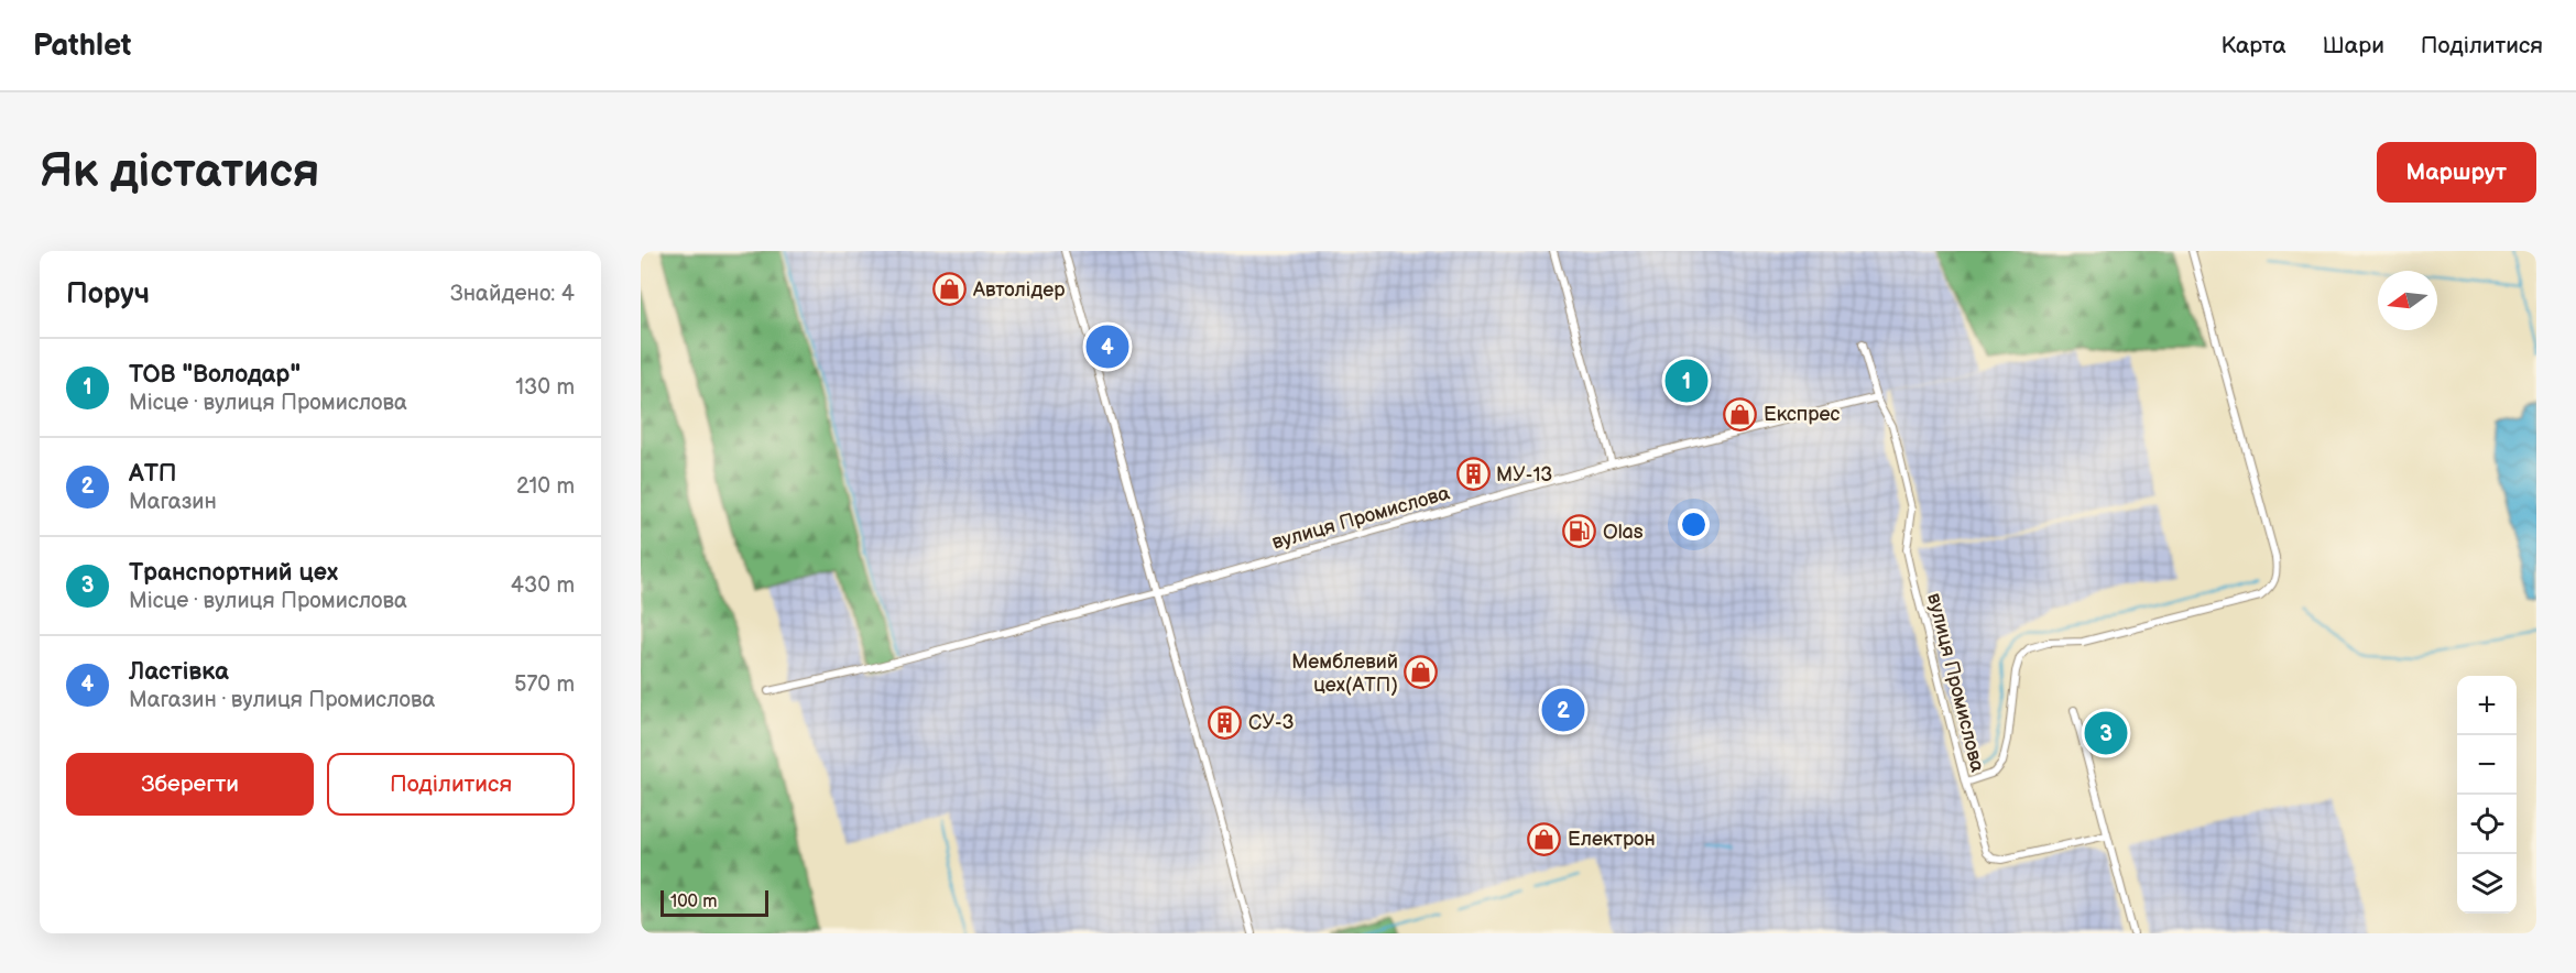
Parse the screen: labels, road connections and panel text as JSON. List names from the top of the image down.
{
  "streets": {
    "street": ["вулиця Промислова"]
  },
  "places": {
    "shop": [
      "Автолідер",
      "Експрес",
      "Мемблевий цех(АТП)",
      "Електрон"
    ],
    "building": ["МУ-13", "СУ-3"],
    "fuel station": ["Olas"]
  },
  "scale_bar": "100 m",
  "north": "left",
  "page": {
    "header": "Pathlet",
    "nav": ["Карта", "Шари", "Поділитися"],
    "buttons": [
      "Маршрут",
      ["Зберегти", "Поділитися"]
    ],
    "title": "Як дістатися",
    "heading": ["Поруч", "Знайдено: 4"],
    "pins": [
      "4",
      "1",
      "2",
      "3"
    ],
    "list": [
      {
        "mark": "1",
        "name": "ТОВ \"Володар\"",
        "note": "Місце · вулиця Промислова",
        "value": "130 m"
      },
      {
        "mark": "2",
        "name": "АТП",
        "note": "Магазин",
        "value": "210 m"
      },
      {
        "mark": "3",
        "name": "Транспортний цех",
        "note": "Місце · вулиця Промислова",
        "value": "430 m"
      },
      {
        "mark": "4",
        "name": "Ластівка",
        "note": "Магазин · вулиця Промислова",
        "value": "570 m"
      }
    ],
    "map_buttons": ["+", "−"],
    "scale": "100 m"
  }
}
